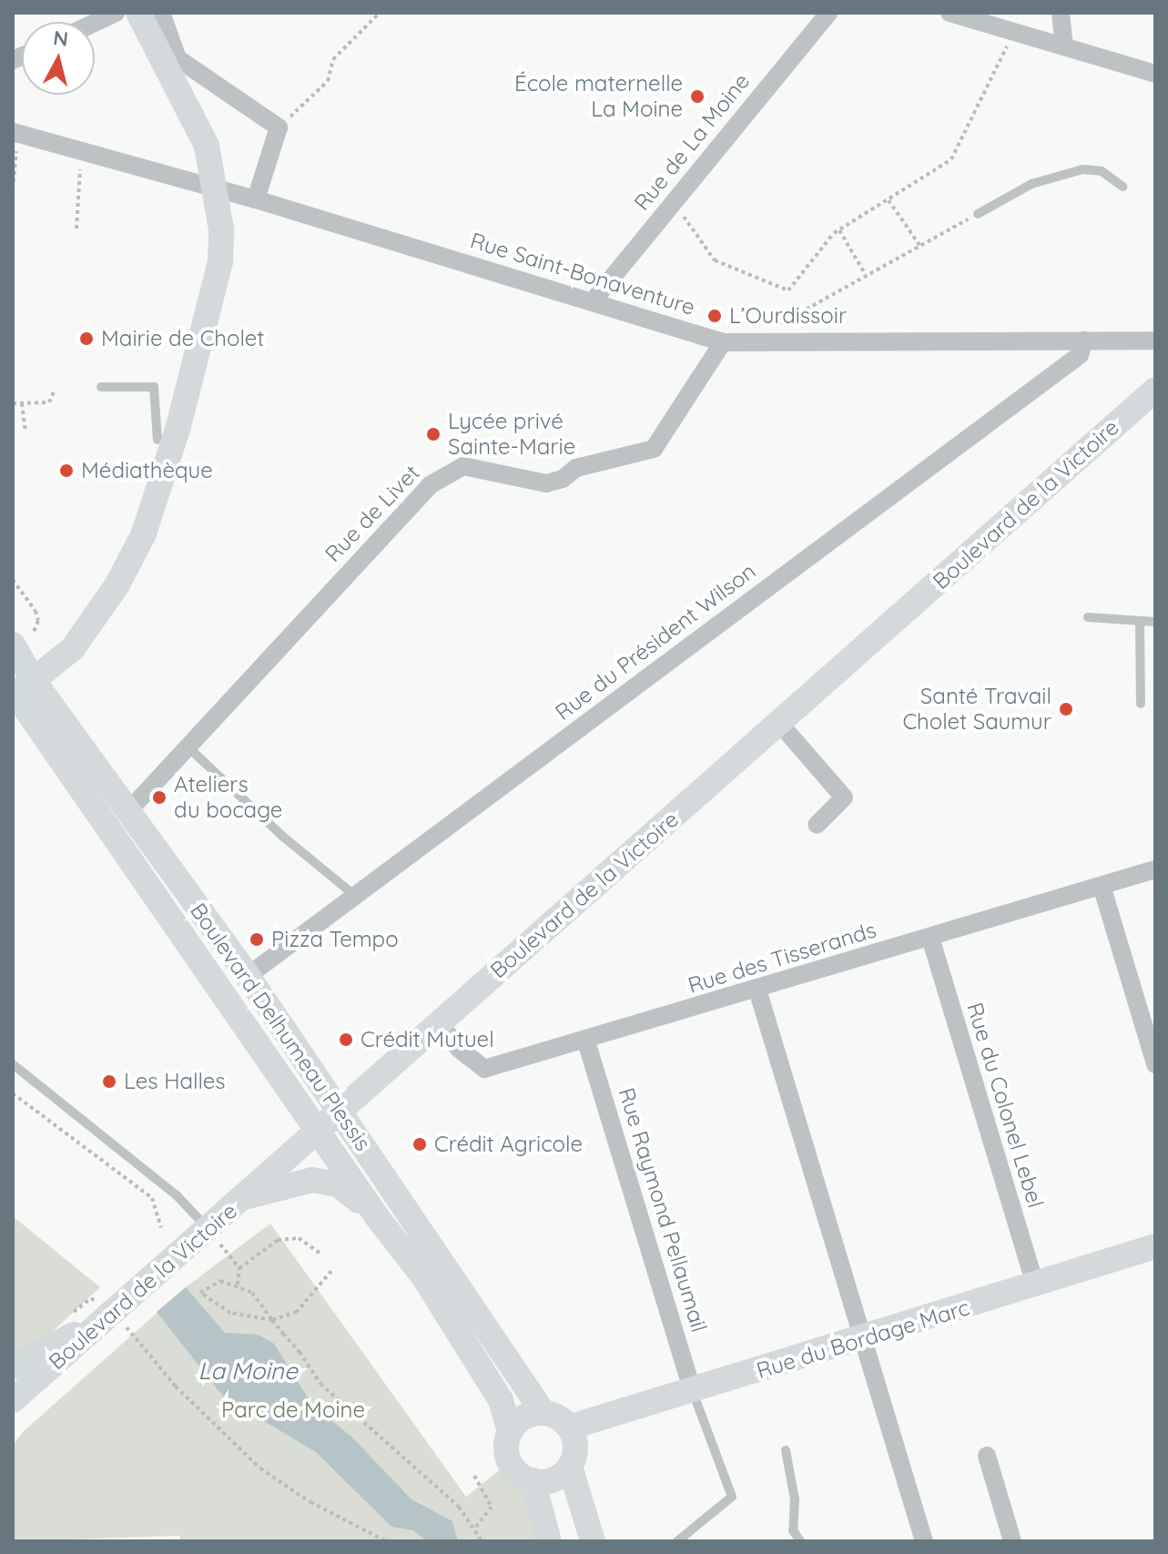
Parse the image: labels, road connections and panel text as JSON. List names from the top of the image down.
{
  "streets": {
    "main road": ["Boulevard de la Victoire", "Boulevard Delhumeau Plessis", "Rue du Bordage Marc"],
    "street": [
      "Rue de La Moine",
      "Rue Saint-Bonaventure",
      "Rue de Livet",
      "Rue du Président Wilson",
      "Rue des Tisserands",
      "Rue du Colonel Lebel",
      "Rue Raymond Pellaumail"
    ]
  },
  "crossings": [
    ["Rue de La Moine", "Rue Saint-Bonaventure"],
    ["Rue Saint-Bonaventure", "Rue de Livet"],
    ["Rue Saint-Bonaventure", "Rue du Président Wilson"],
    ["Boulevard de la Victoire", "Rue des Tisserands"],
    ["Boulevard de la Victoire", "Boulevard Delhumeau Plessis"],
    ["Rue de Livet", "Boulevard Delhumeau Plessis"],
    ["Rue du Président Wilson", "Boulevard Delhumeau Plessis"],
    ["Rue des Tisserands", "Rue du Colonel Lebel"],
    ["Rue des Tisserands", "Rue Raymond Pellaumail"],
    ["Boulevard Delhumeau Plessis", "Rue du Bordage Marc"],
    ["Rue du Colonel Lebel", "Rue du Bordage Marc"],
    ["Rue Raymond Pellaumail", "Rue du Bordage Marc"]
  ],
  "water": ["La Moine"],
  "parks": ["Parc de Moine"],
  "places": [
    "École maternelle La Moine",
    "L’Ourdissoir",
    "Mairie de Cholet",
    "Lycée privé Sainte-Marie",
    "Médiathèque",
    "Santé Travail Cholet Saumur",
    "Ateliers du bocage",
    "Pizza Tempo",
    "Crédit Mutuel",
    "Les Halles",
    "Crédit Agricole"
  ],
  "north": "top"
}
